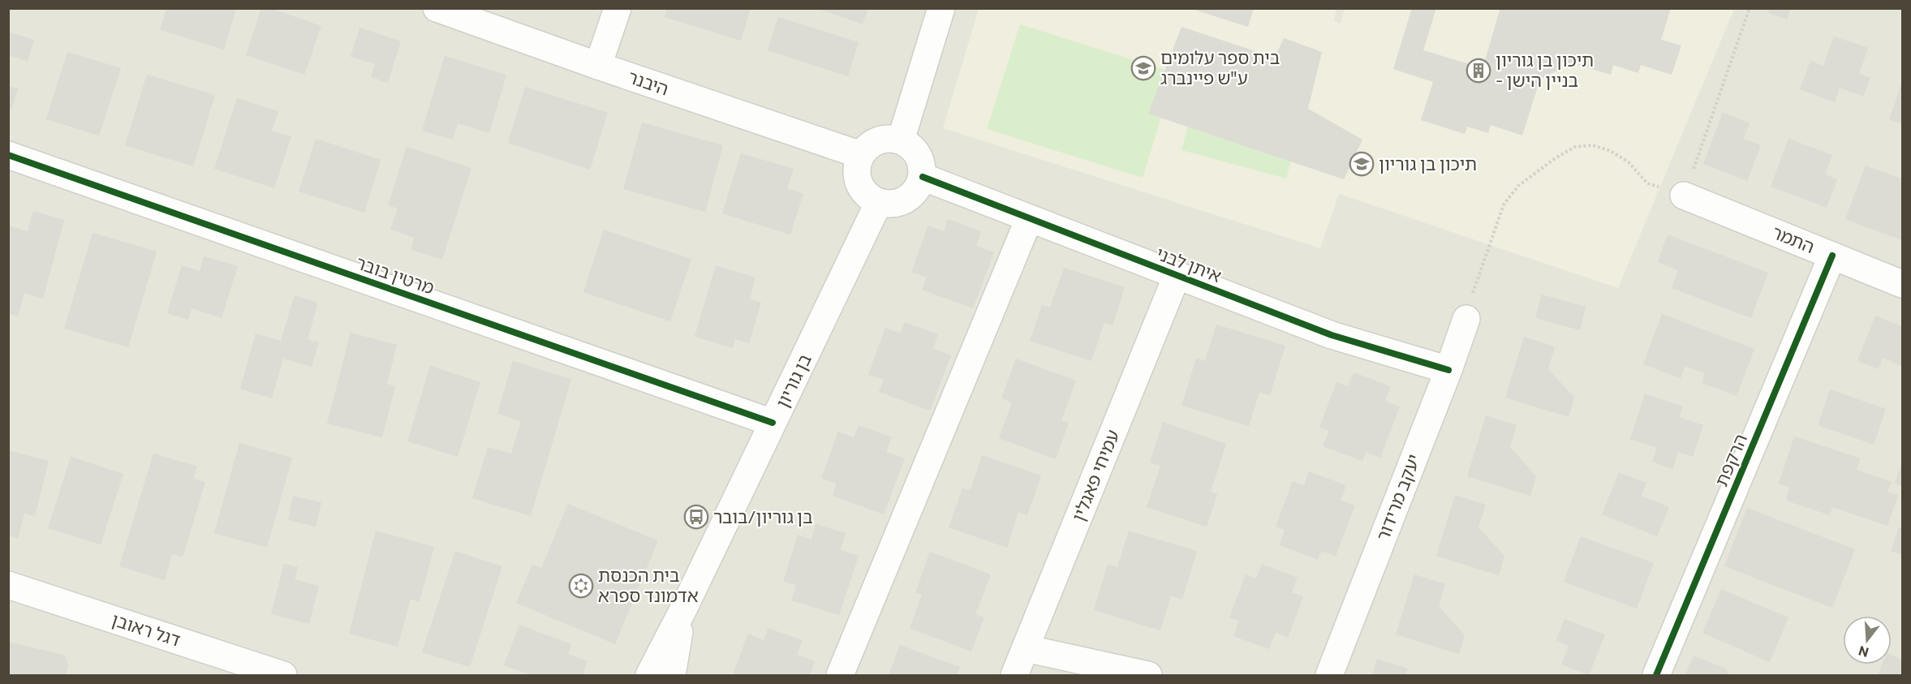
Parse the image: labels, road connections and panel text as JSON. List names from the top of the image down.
{
  "streets": {
    "street": [
      "היבנר",
      "התמר",
      "איתן לבני",
      "מרטין בובר",
      "בן גוריון",
      "הרקפת",
      "עמיחי פאגלין",
      "יעקב מרידור",
      "דגל ראובן"
    ]
  },
  "crossings": [
    ["היבנר", "איתן לבני"],
    ["היבנר", "בן גוריון"],
    ["התמר", "הרקפת"],
    ["איתן לבני", "בן גוריון"],
    ["איתן לבני", "עמיחי פאגלין"],
    ["איתן לבני", "יעקב מרידור"],
    ["מרטין בובר", "בן גוריון"]
  ],
  "places": {
    "school or university": ["בית ספר עלומים ע\"ש פיינברג", "תיכון בן גוריון"],
    "building": ["תיכון בן גוריון - בניין הישן"],
    "bus stop": ["בן גוריון/בובר"],
    "synagogue": ["בית הכנסת אדמונד ספרא"]
  },
  "north": "bottom"
}
